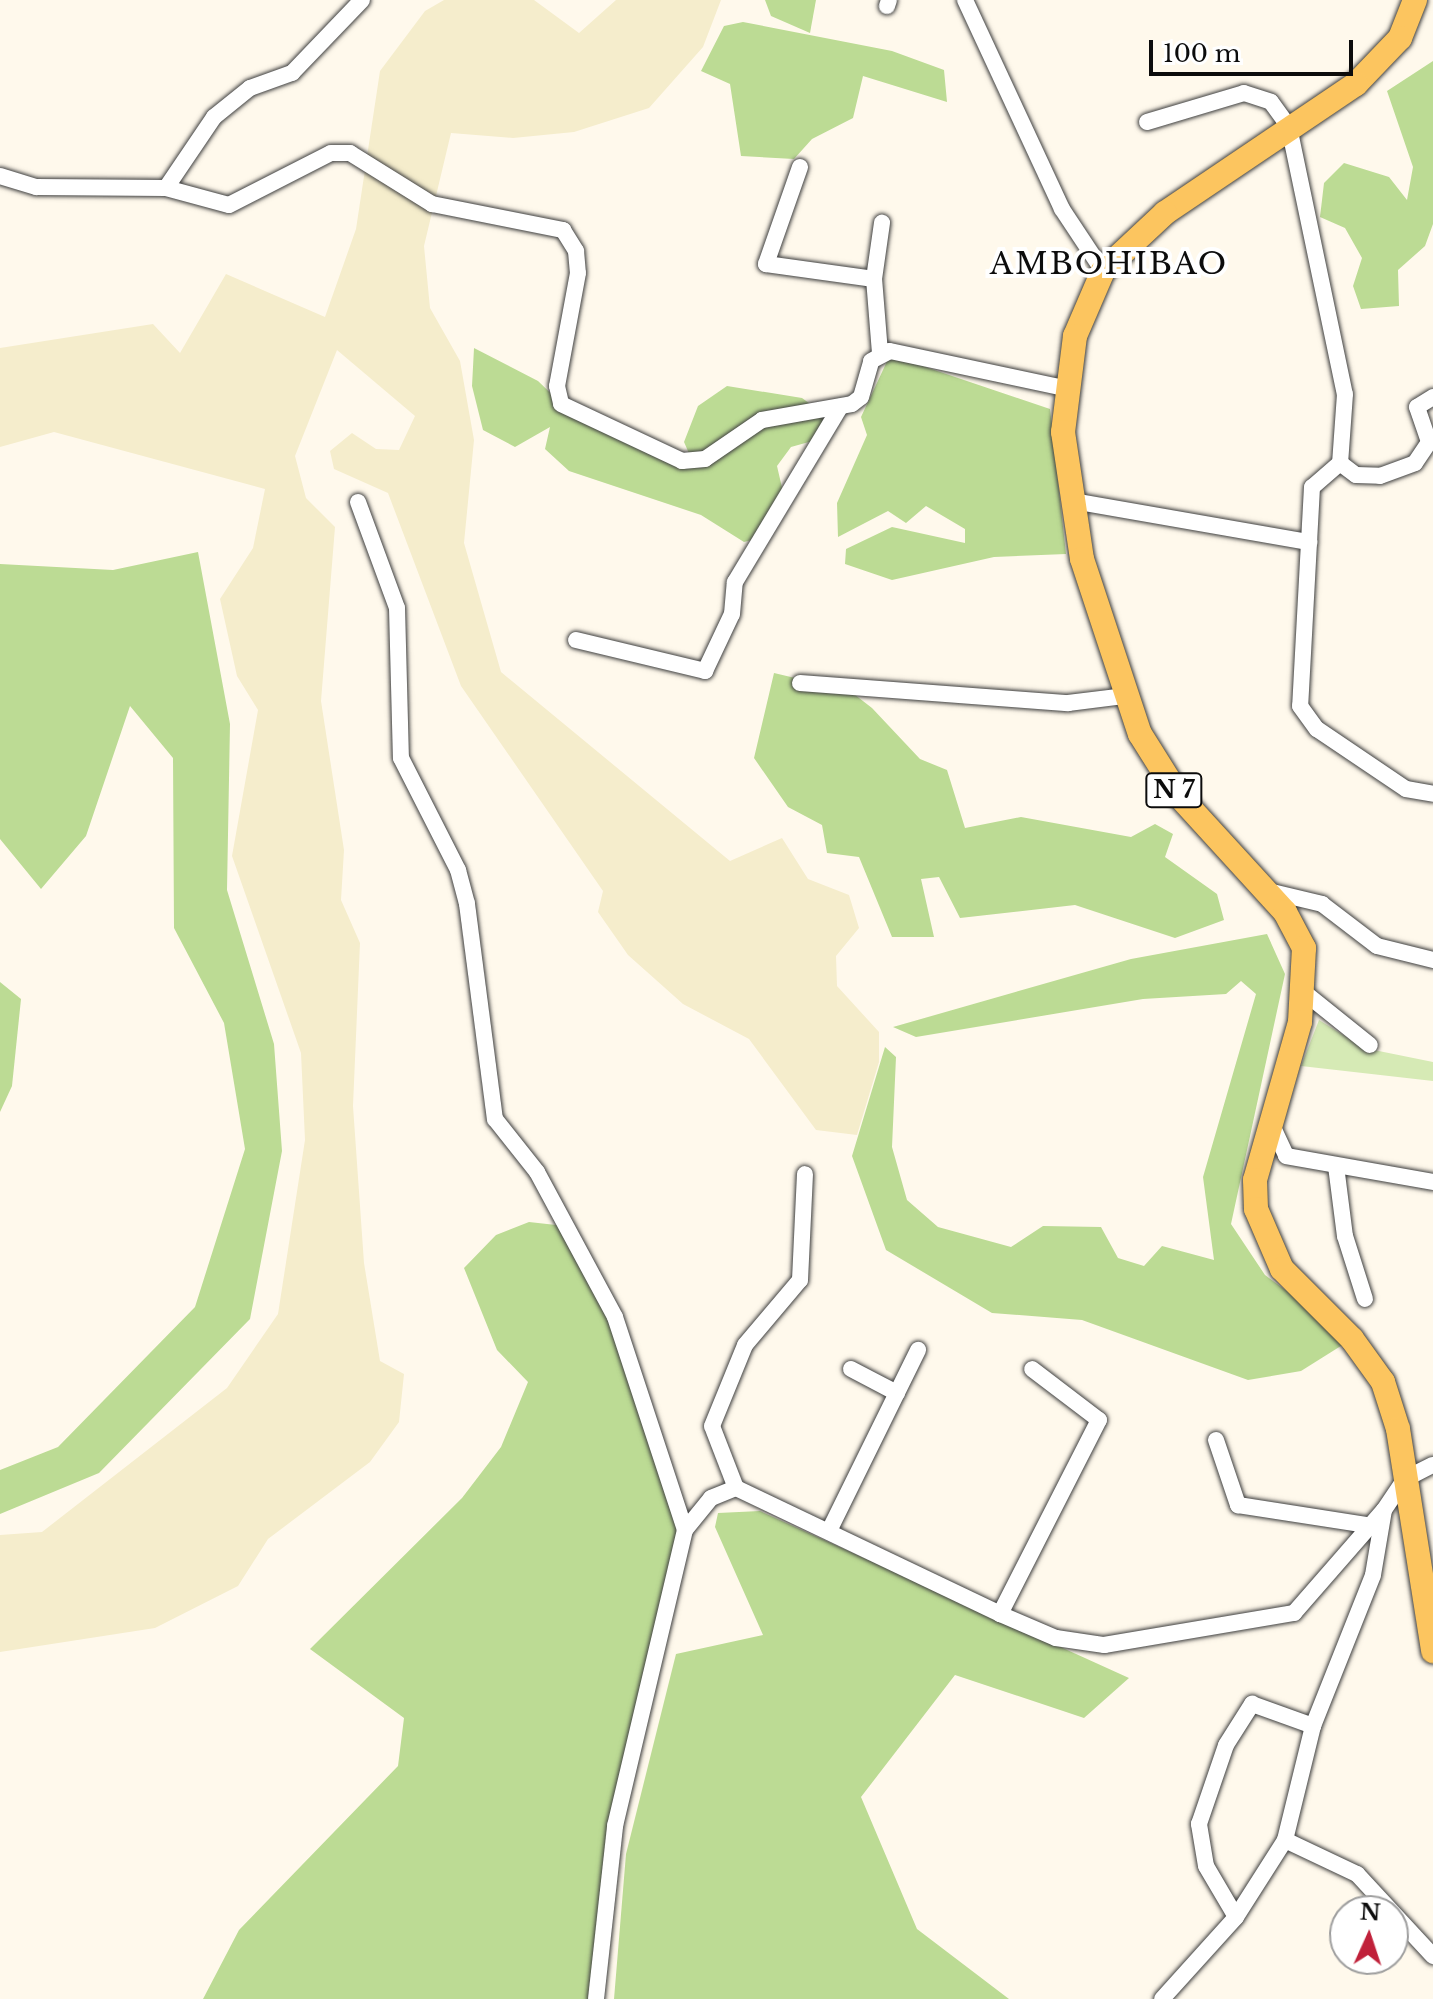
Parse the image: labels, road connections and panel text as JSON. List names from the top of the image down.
{
  "streets": {
    "main road": ["N 7"]
  },
  "districts": ["AMBOHIBAO"],
  "scale_bar": "100 m",
  "north": "top"
}
